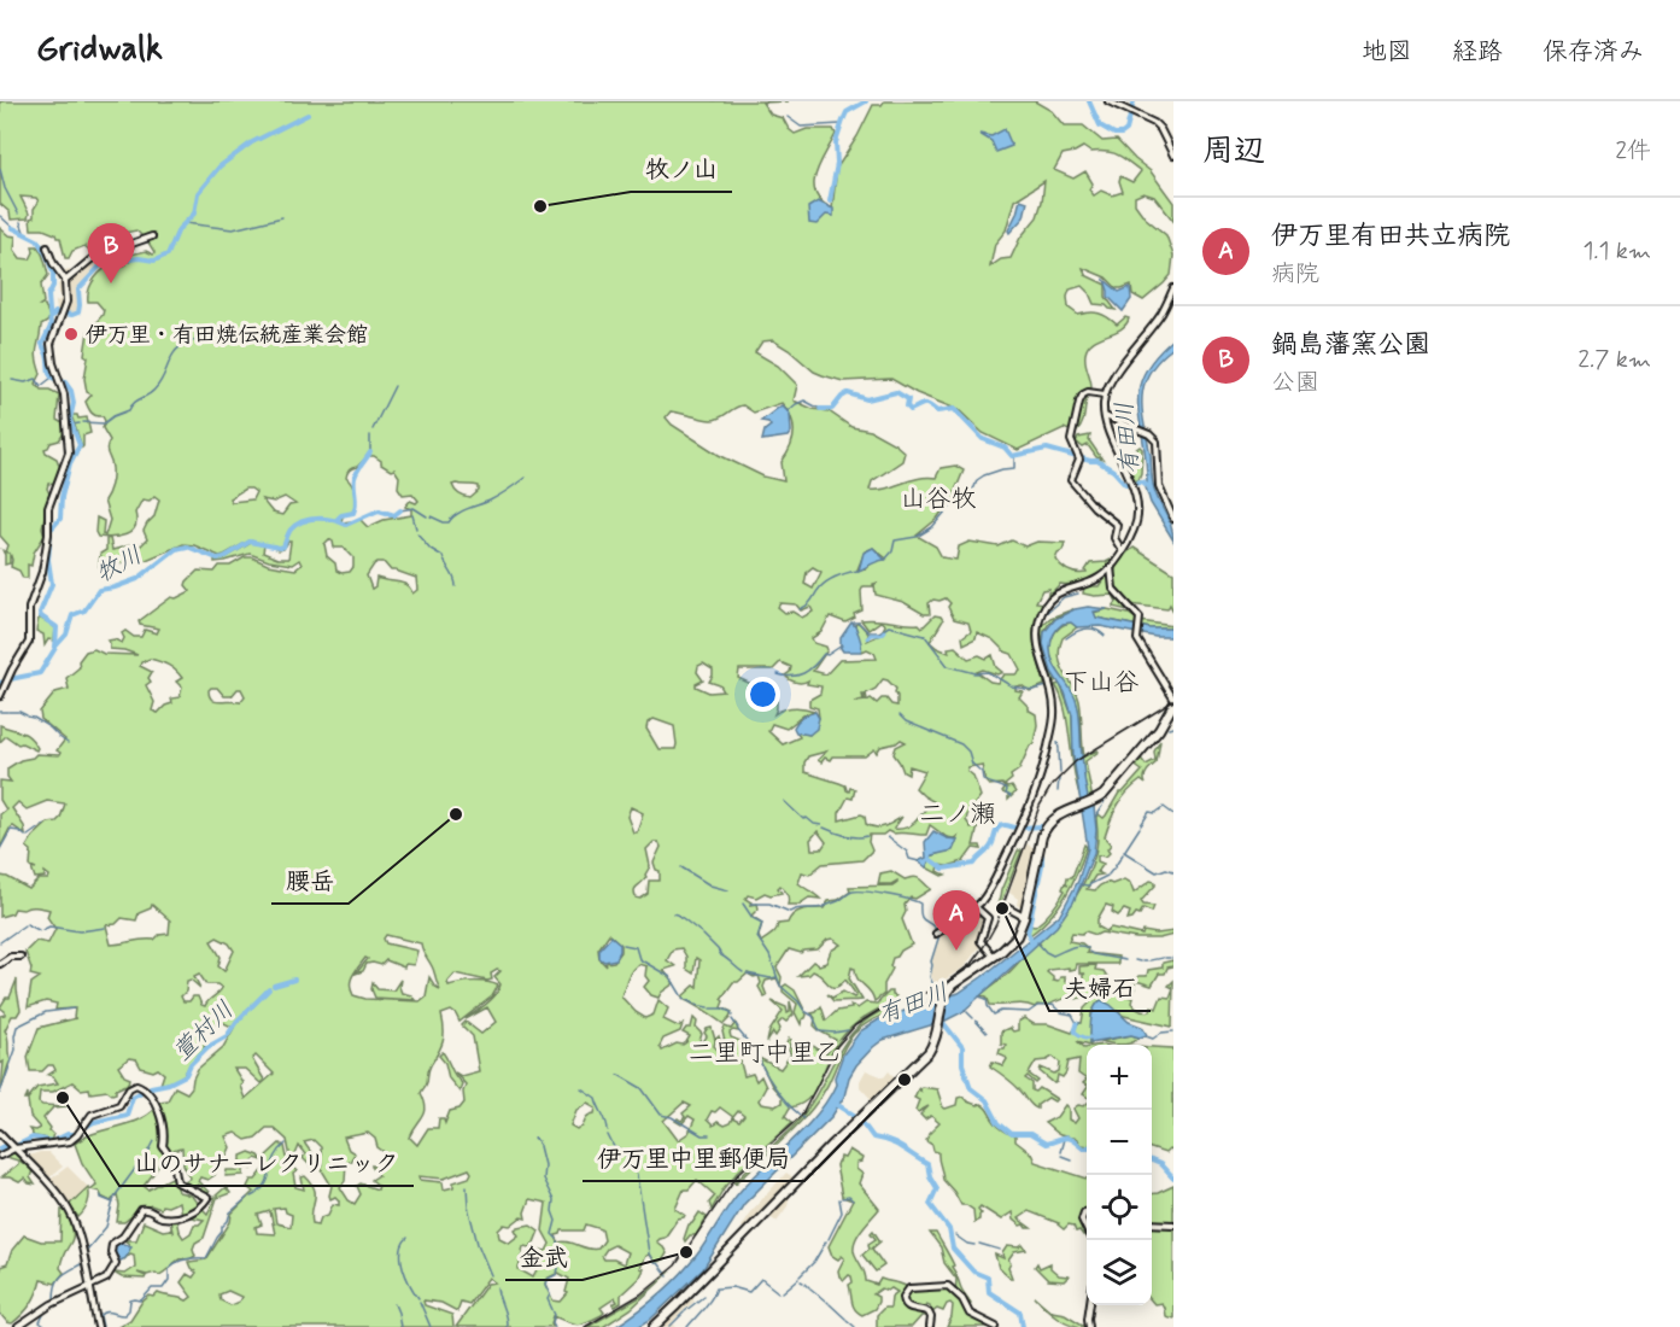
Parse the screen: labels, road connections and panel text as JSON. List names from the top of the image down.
{
  "districts": [
    "山谷牧",
    "下山谷",
    "二ノ瀬",
    "二里町中里乙"
  ],
  "water": ["有田川", "牧川", "萱村川"],
  "places": [
    "牧ノ山",
    "伊万里・有田焼伝統産業会館",
    "腰岳",
    "夫婦石",
    "伊万里中里郵便局",
    "山のサナーレクリニック",
    "金武"
  ],
  "page": {
    "header": "Gridwalk",
    "nav": ["地図", "経路", "保存済み"],
    "heading": ["周辺", "2件"],
    "list": [
      {
        "mark": "A",
        "name": "伊万里有田共立病院",
        "note": "病院",
        "value": "1.1 km"
      },
      {
        "mark": "B",
        "name": "鍋島藩窯公園",
        "note": "公園",
        "value": "2.7 km"
      }
    ],
    "pins": ["B", "A"],
    "map_buttons": ["+", "−"]
  }
}
